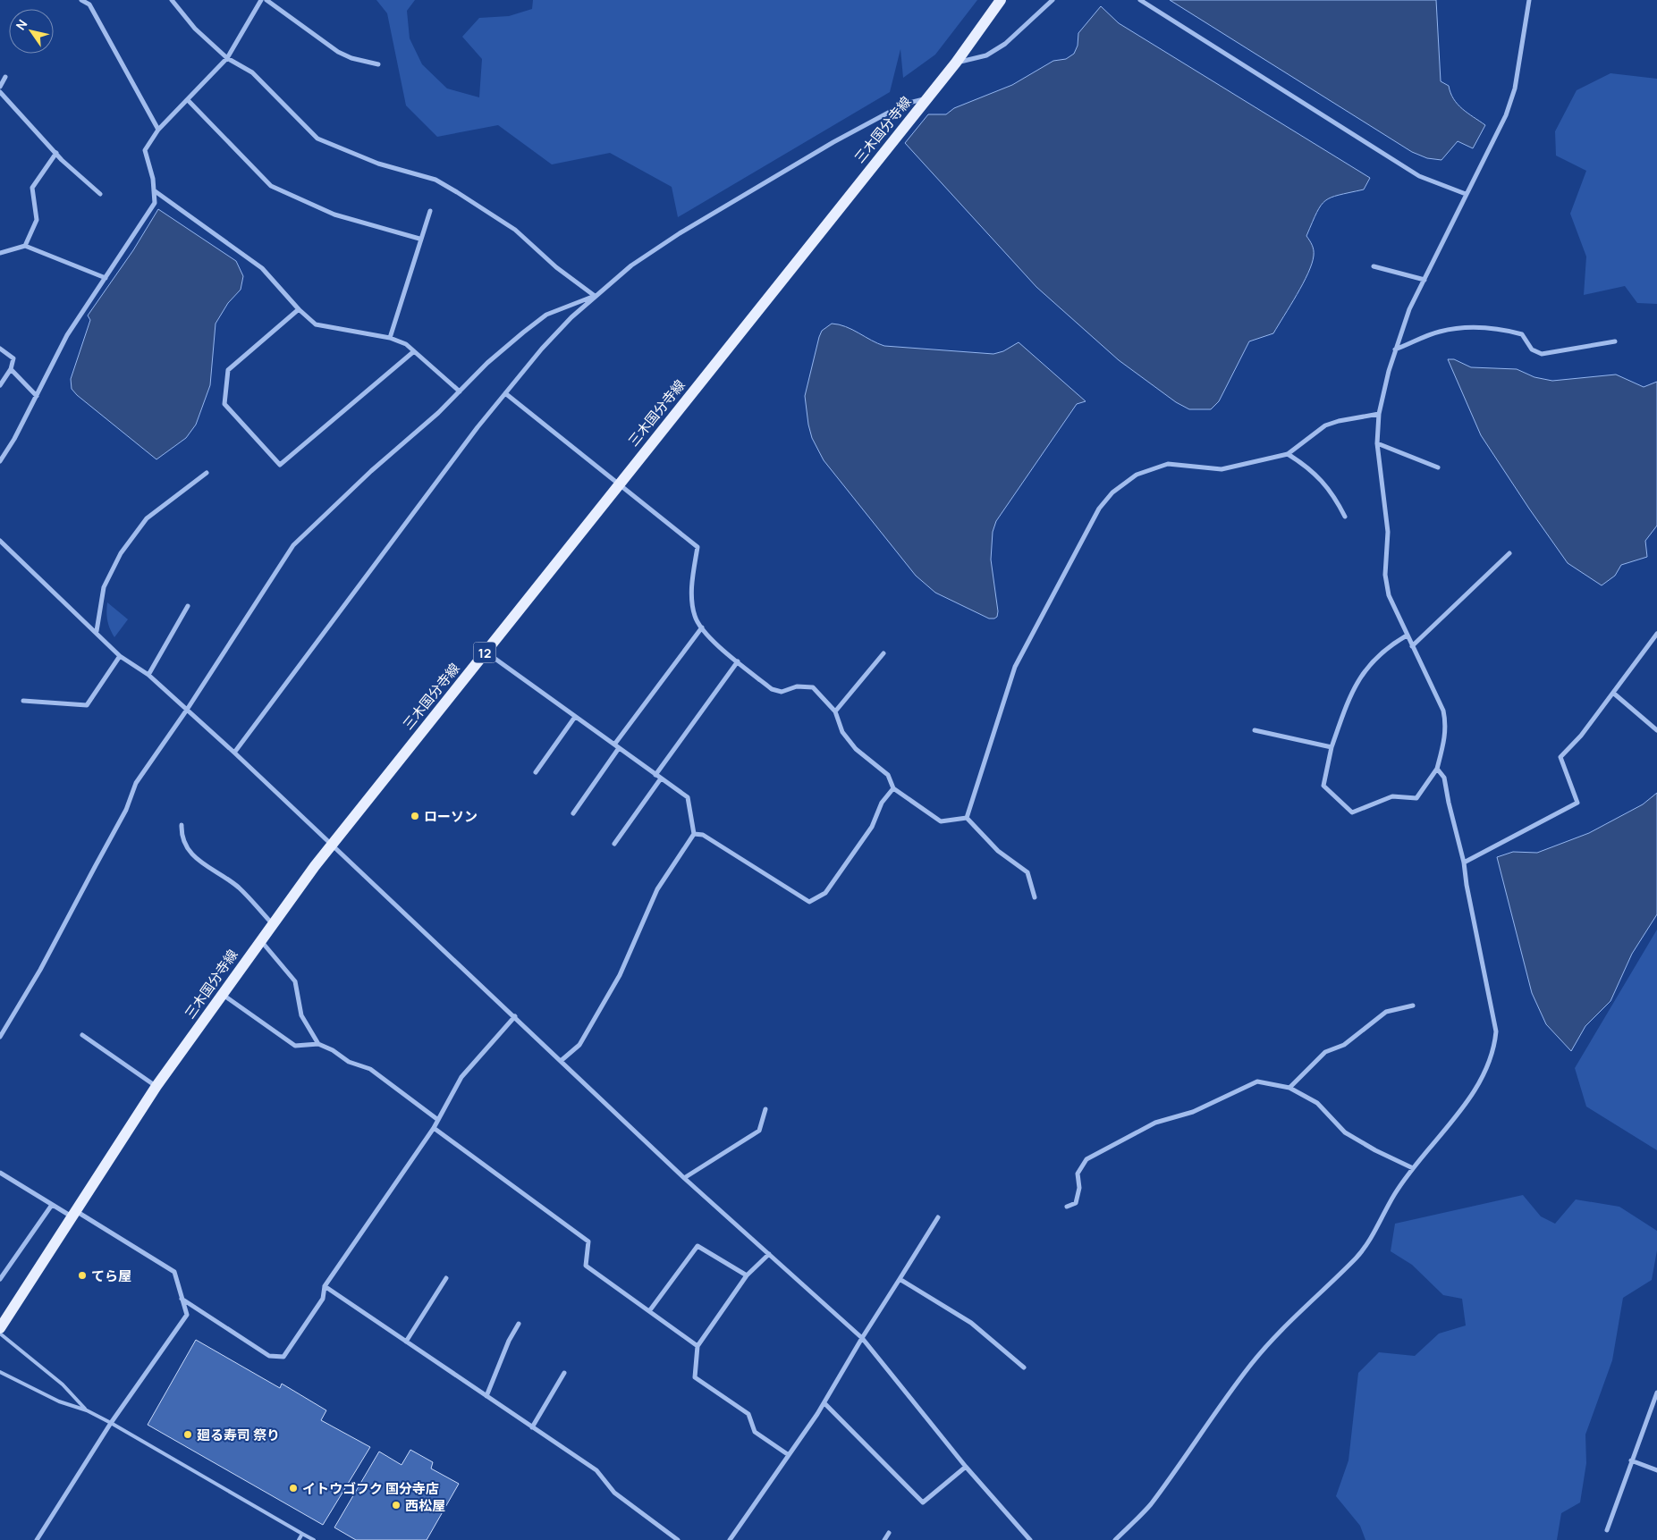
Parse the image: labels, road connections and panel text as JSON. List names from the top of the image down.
{
  "streets": {
    "main road": ["三木国分寺線", "12"]
  },
  "places": [
    "ローソン",
    "てら屋",
    "廻る寿司 祭り",
    "イトウゴフク 国分寺店",
    "西松屋"
  ],
  "north": "top left"
}
